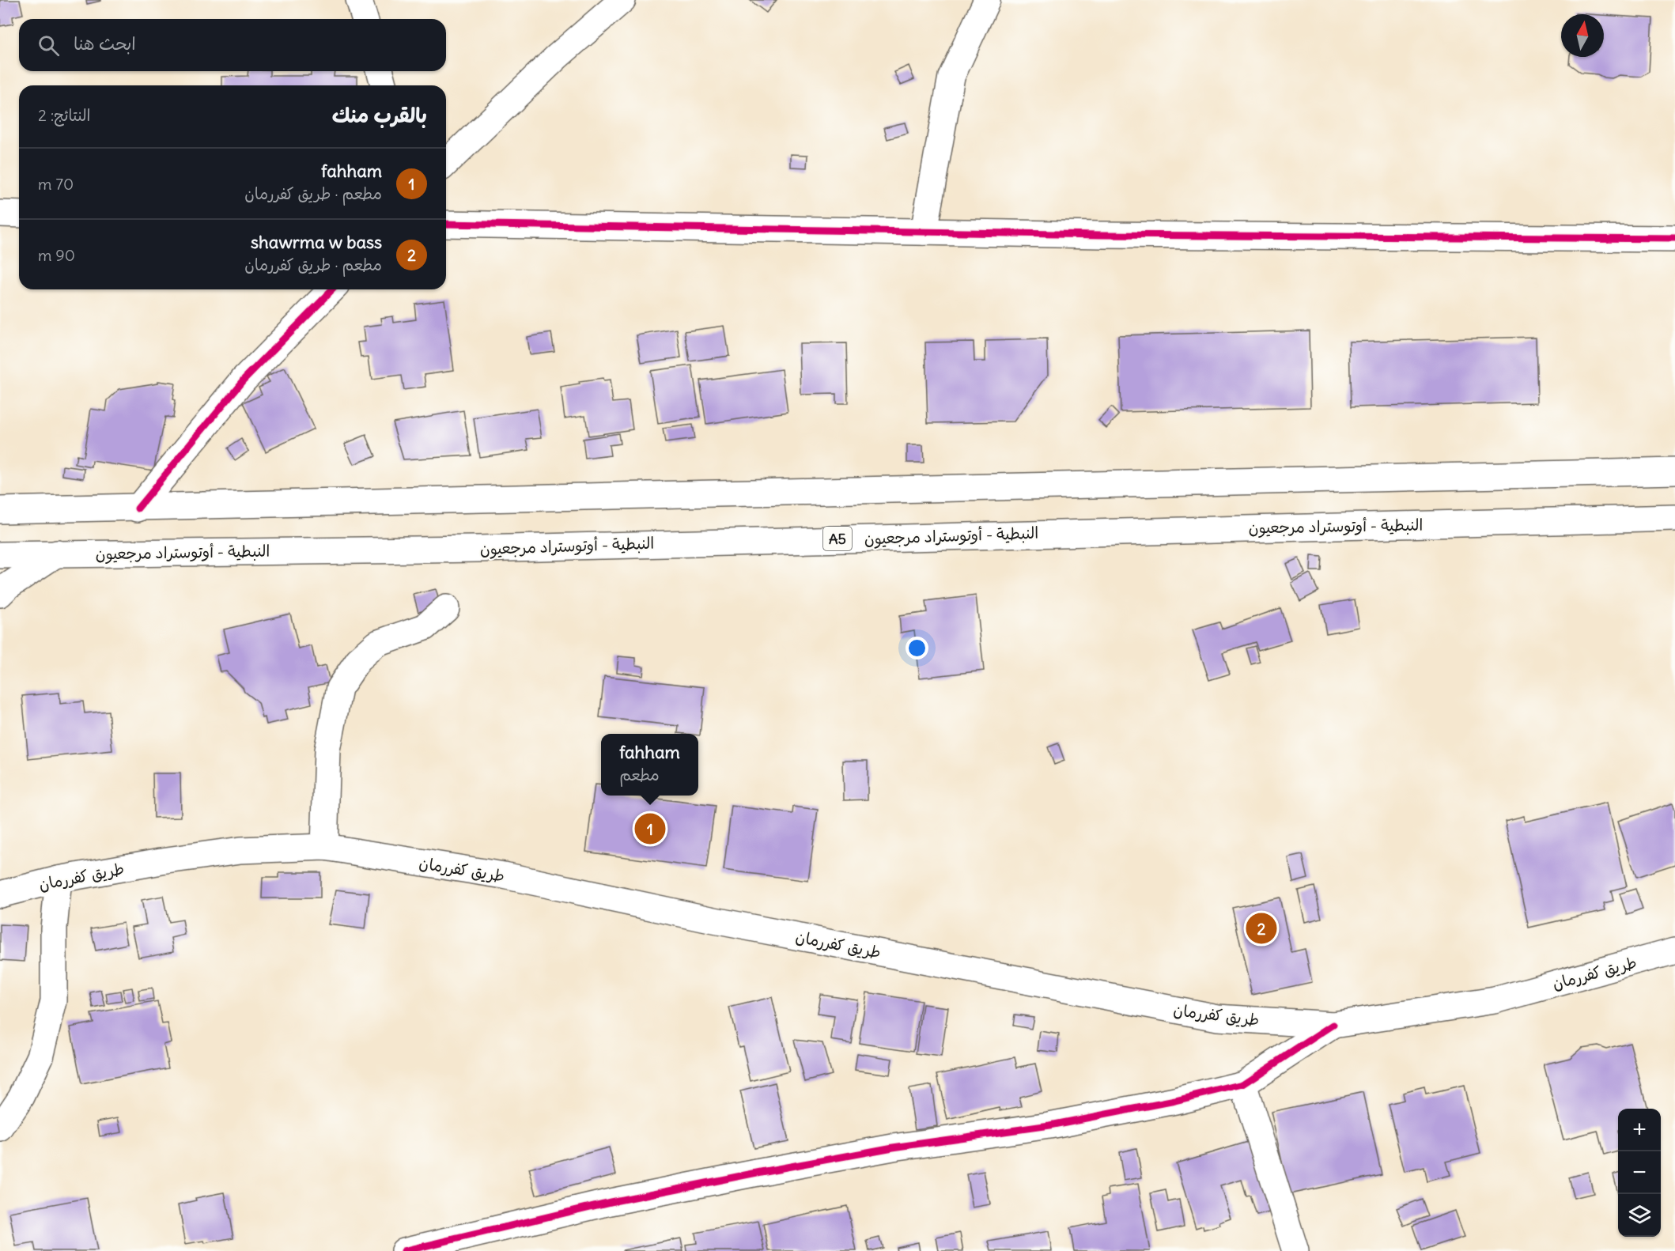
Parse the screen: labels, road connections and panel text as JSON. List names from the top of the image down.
{
  "streets": {
    "main road": ["النبطية - أوتوستراد مرجعيون", "A5", "طريق كفررمان"]
  },
  "north": "top",
  "page": {
    "search": "ابحث هنا",
    "heading": ["بالقرب منك", "النتائج: 2"],
    "list": [
      {
        "mark": "1",
        "name": "fahham",
        "note": "مطعم · طريق كفررمان",
        "value": "70 m"
      },
      {
        "mark": "2",
        "name": "shawrma w bass",
        "note": "مطعم · طريق كفررمان",
        "value": "90 m"
      }
    ],
    "popup": ["fahham", "مطعم"],
    "pins": ["1", "2"],
    "map_buttons": ["+", "−"]
  }
}
